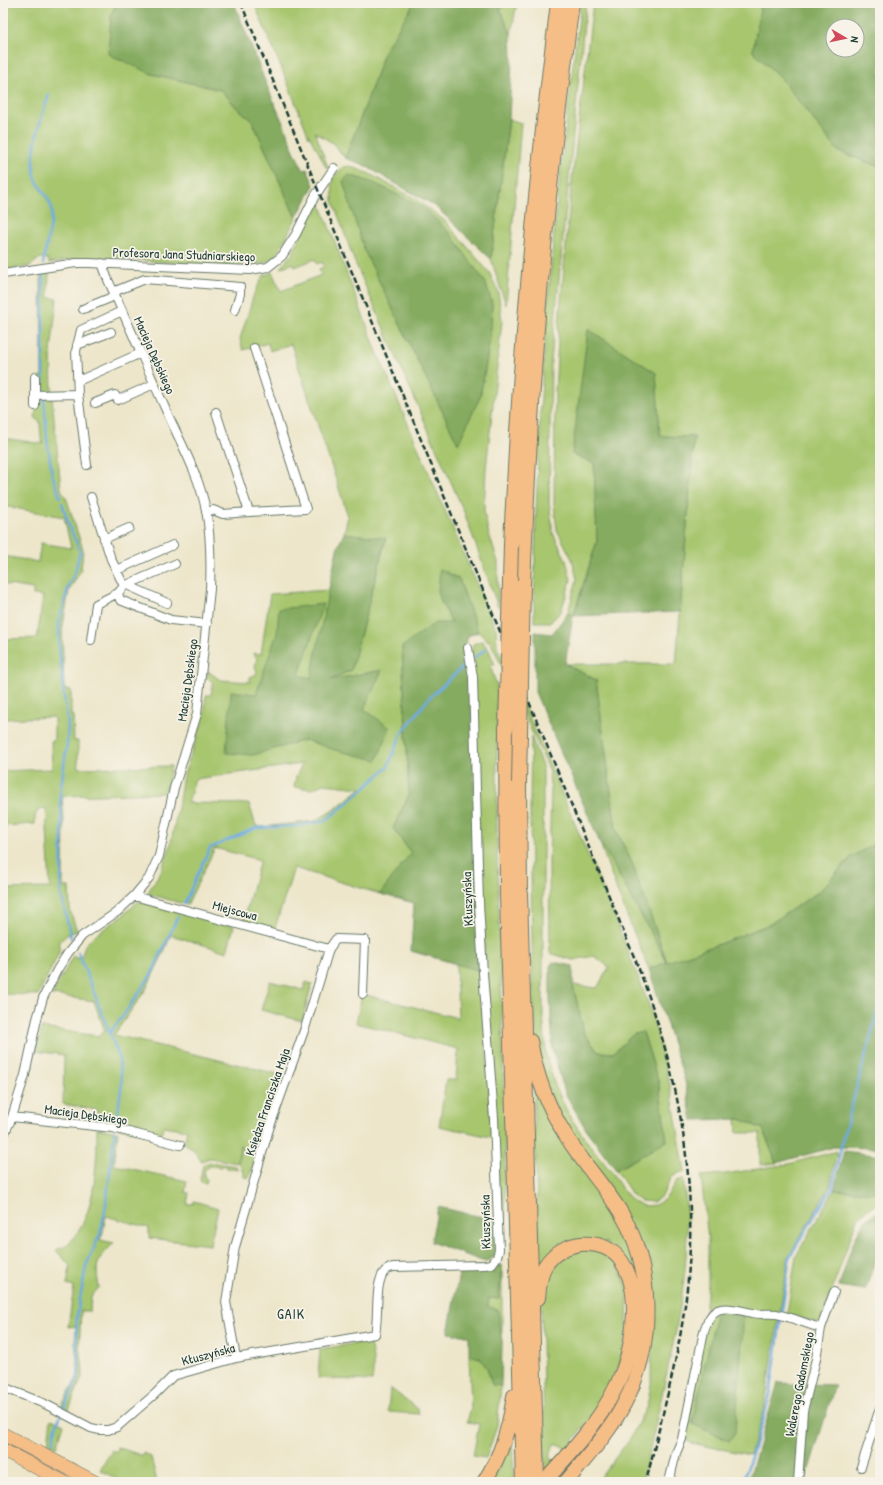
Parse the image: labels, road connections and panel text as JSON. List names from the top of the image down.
{
  "streets": {
    "street": [
      "Profesora Jana Studniarskiego",
      "Macieja Dębskiego",
      "Kłuszyńska",
      "Miejscowa",
      "Księdza Franciszka Maja",
      "Walerego Gadomskiego"
    ]
  },
  "crossings": [
    ["Profesora Jana Studniarskiego", "Macieja Dębskiego"],
    ["Macieja Dębskiego", "Miejscowa"],
    ["Kłuszyńska", "Księdza Franciszka Maja"],
    ["Miejscowa", "Księdza Franciszka Maja"]
  ],
  "districts": ["GAIK"],
  "north": "right"
}
